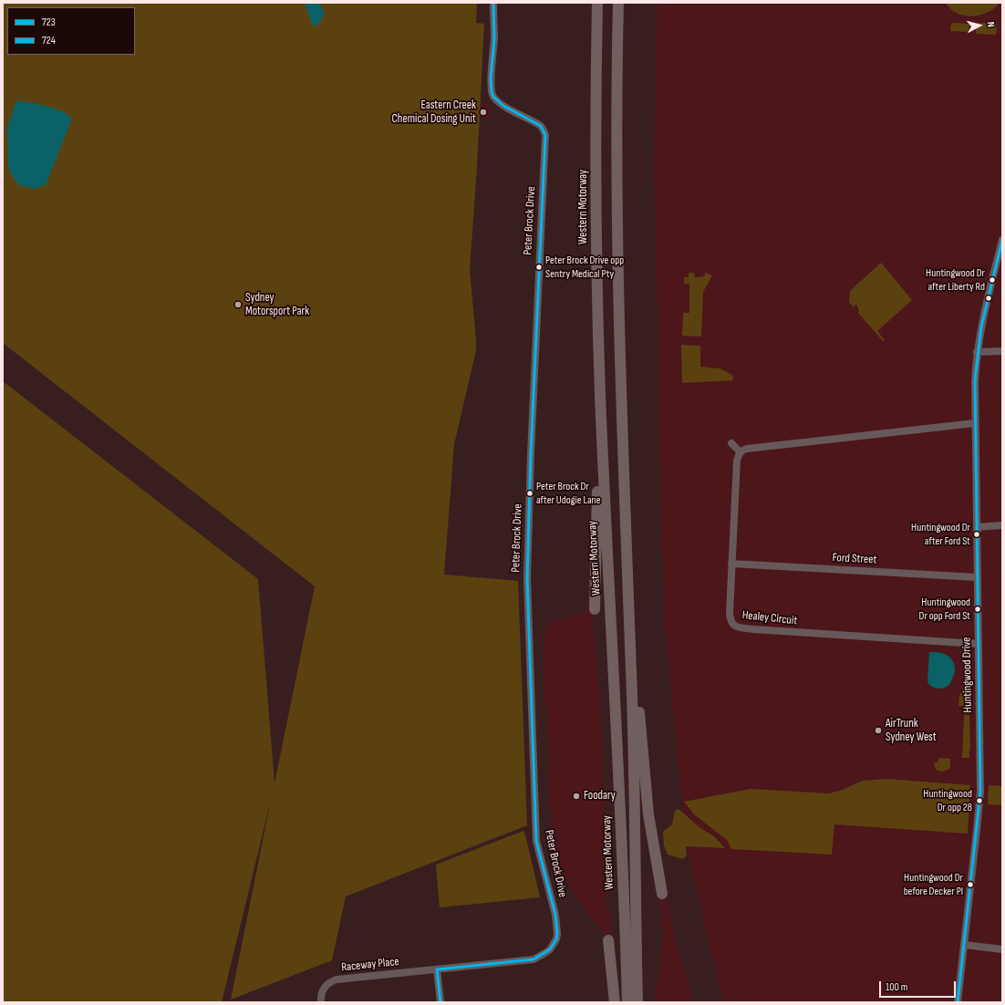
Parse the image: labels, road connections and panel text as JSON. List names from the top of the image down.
{
  "streets": {
    "highway": ["Western Motorway"],
    "street": [
      "Peter Brock Drive",
      "Ford Street",
      "Healey Circuit",
      "Huntingwood Drive",
      "Raceway Place"
    ]
  },
  "crossings": [
    ["Peter Brock Drive", "Raceway Place"],
    ["Ford Street", "Healey Circuit"],
    ["Ford Street", "Huntingwood Drive"],
    ["Healey Circuit", "Huntingwood Drive"]
  ],
  "places": [
    "Eastern Creek Chemical Dosing Unit",
    "Peter Brock Drive opp Sentry Medical Pty",
    "Huntingwood Dr after Liberty Rd",
    "Sydney Motorsport Park",
    "Peter Brock Dr after Udogie Lane",
    "Huntingwood Dr after Ford St",
    "Huntingwood Dr opp Ford St",
    "AirTrunk Sydney West",
    "Foodary",
    "Huntingwood Dr opp 28",
    "Huntingwood Dr before Decker Pl"
  ],
  "lines": ["transit line 724", "transit line 723"],
  "legend": ["723", "724"],
  "scale_bar": "100 m",
  "north": "right"
}
